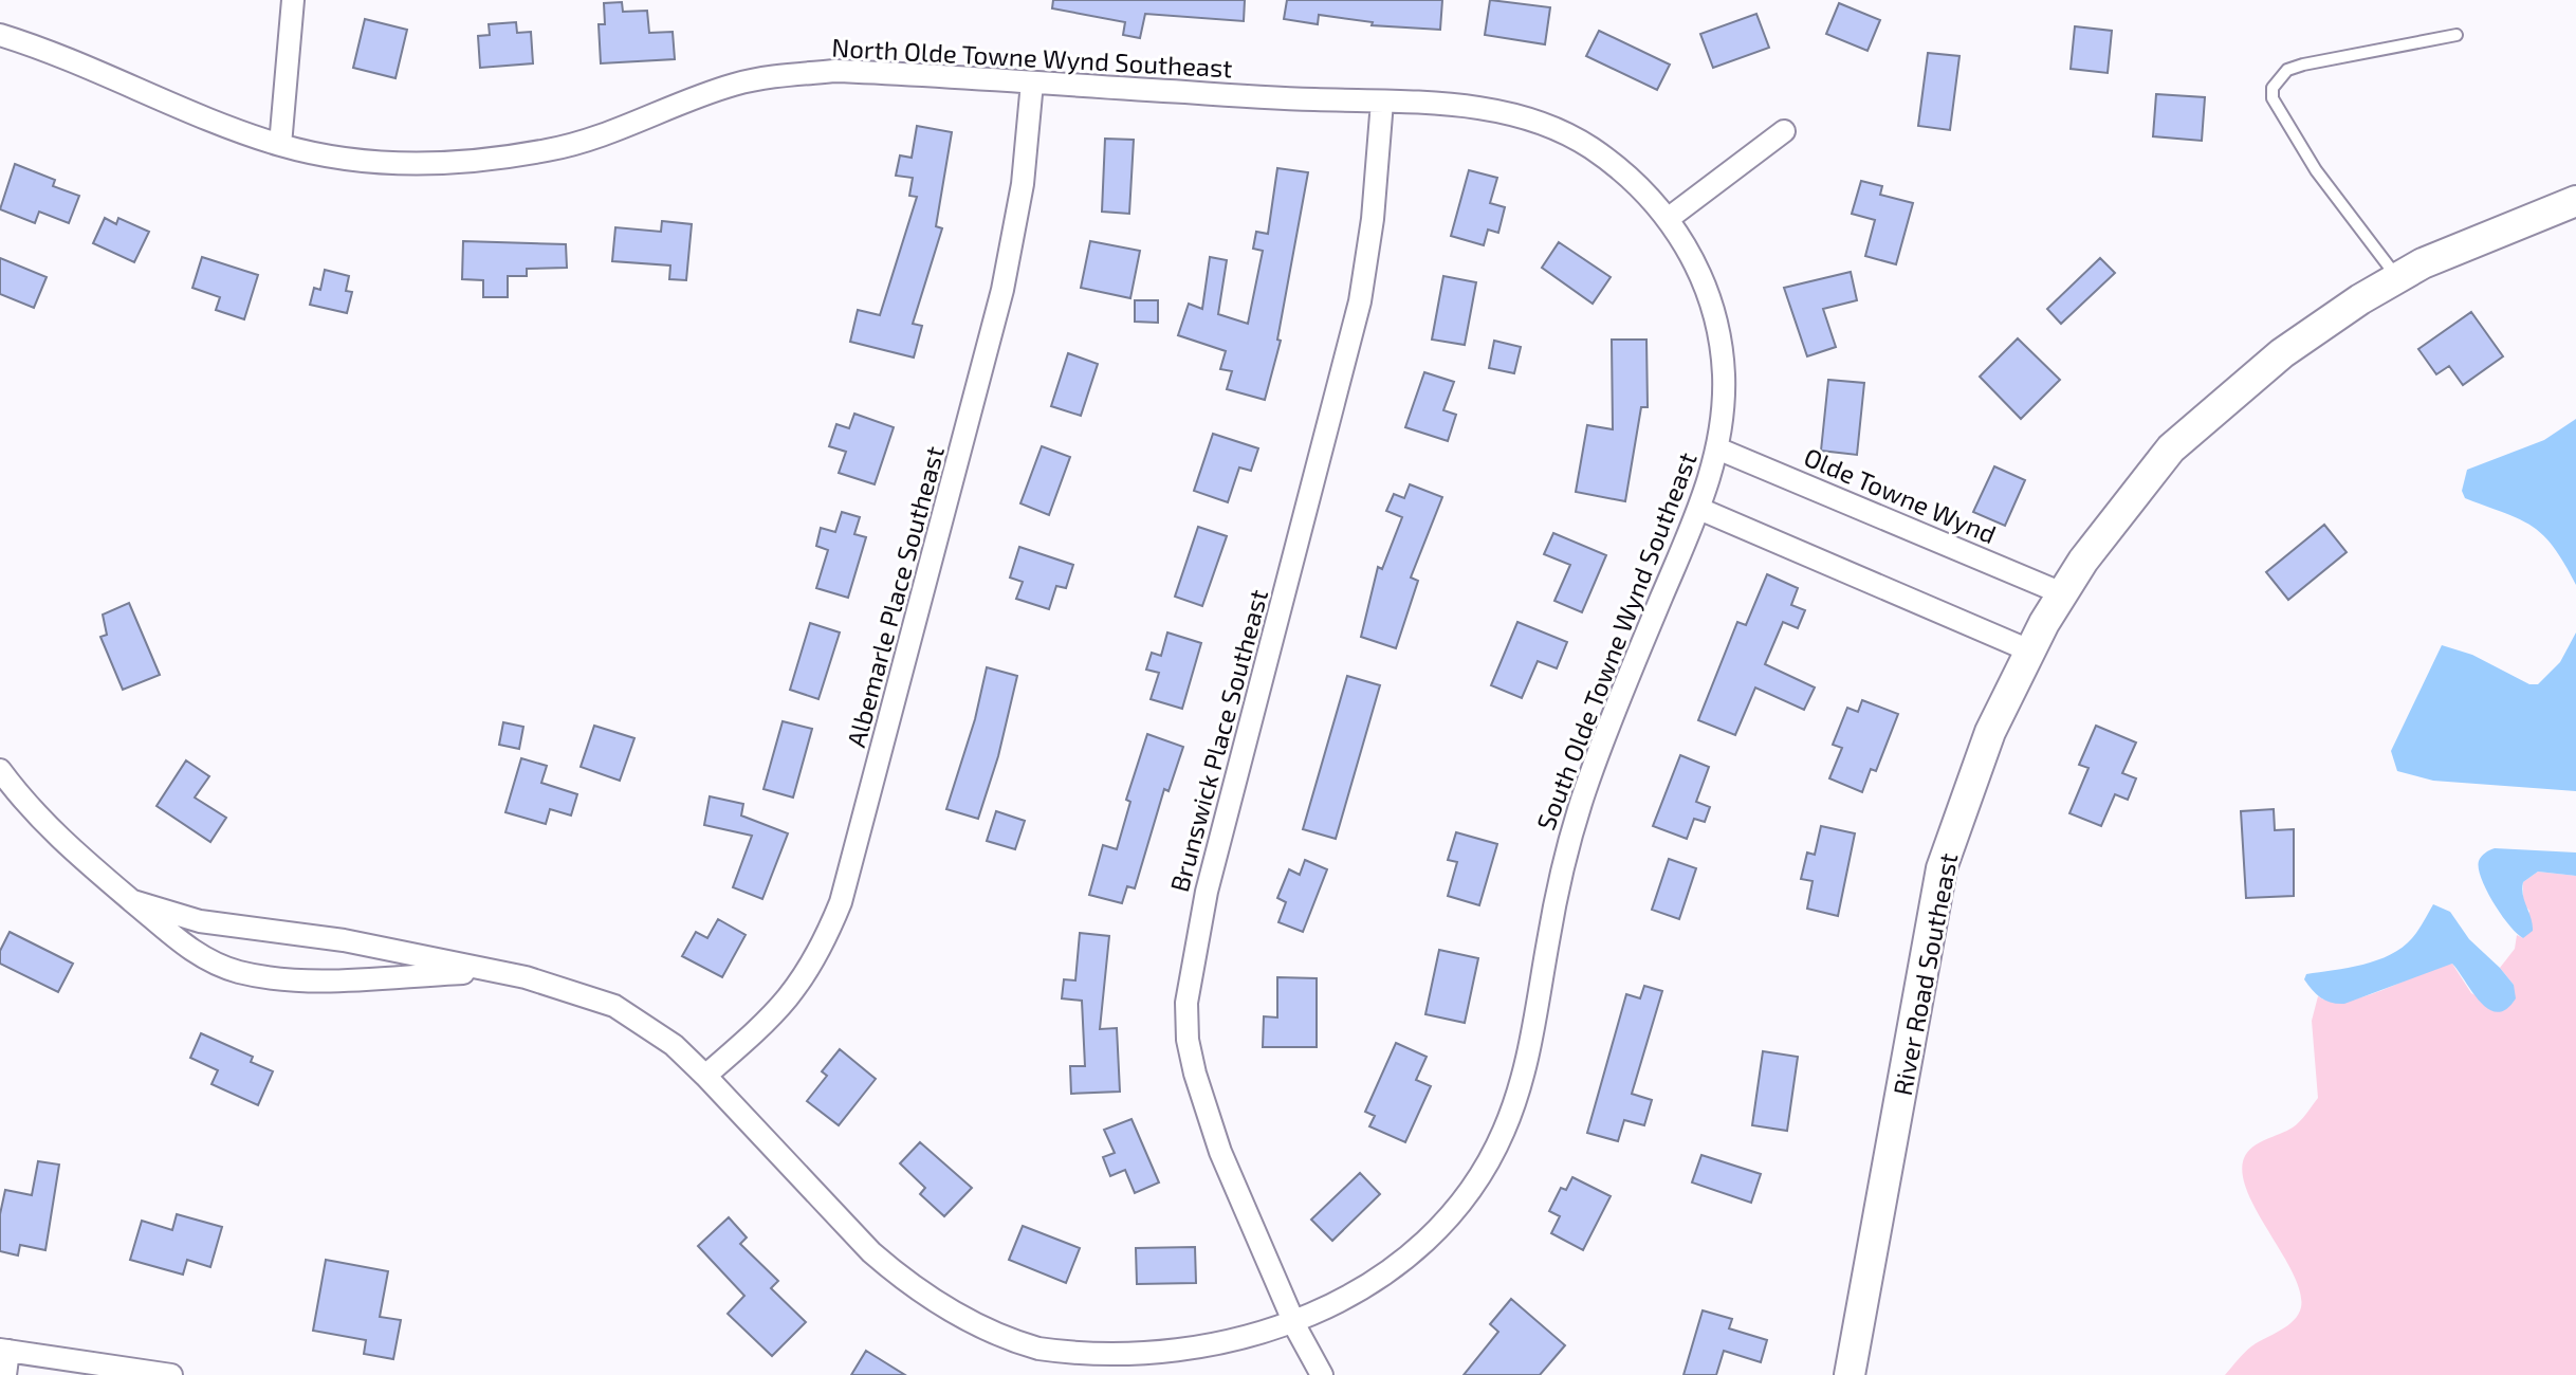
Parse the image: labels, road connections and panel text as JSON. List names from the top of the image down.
{
  "streets": {
    "main road": ["River Road Southeast"],
    "street": [
      "North Olde Towne Wynd Southeast",
      "Olde Towne Wynd",
      "Albemarle Place Southeast",
      "South Olde Towne Wynd Southeast",
      "Brunswick Place Southeast"
    ]
  },
  "crossings": [
    ["North Olde Towne Wynd Southeast", "Olde Towne Wynd"],
    ["North Olde Towne Wynd Southeast", "Albemarle Place Southeast"],
    ["North Olde Towne Wynd Southeast", "South Olde Towne Wynd Southeast"],
    ["North Olde Towne Wynd Southeast", "Brunswick Place Southeast"],
    ["Olde Towne Wynd", "South Olde Towne Wynd Southeast"],
    ["Olde Towne Wynd", "River Road Southeast"],
    ["Albemarle Place Southeast", "South Olde Towne Wynd Southeast"],
    ["South Olde Towne Wynd Southeast", "Brunswick Place Southeast"]
  ]
}
